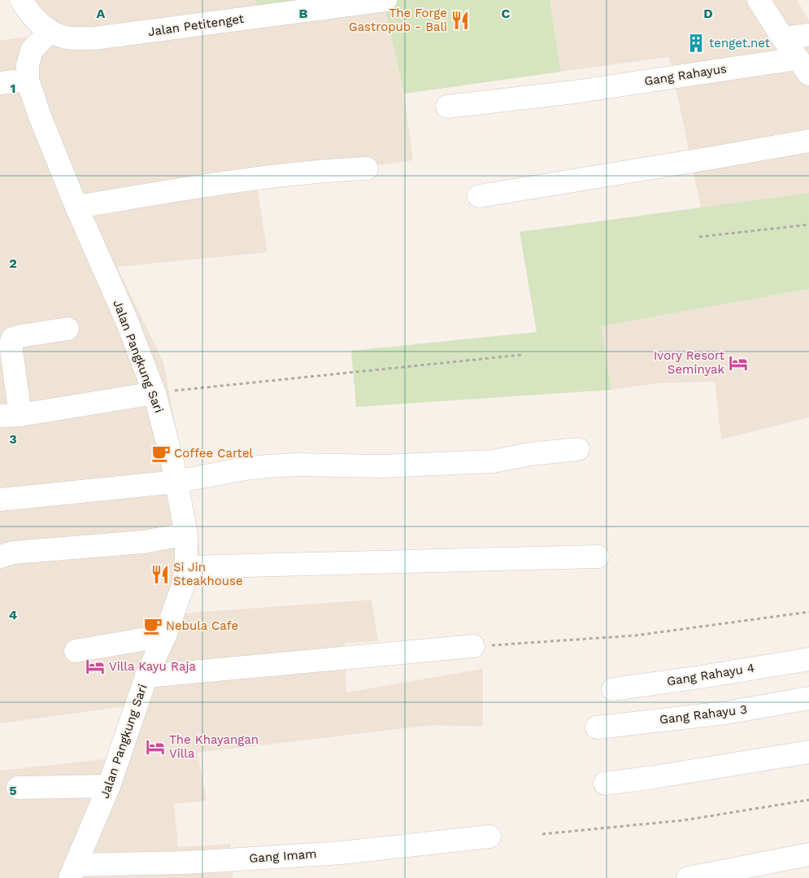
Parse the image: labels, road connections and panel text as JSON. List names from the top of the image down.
{
  "streets": {
    "street": [
      "Jalan Petitenget",
      "Gang Rahayus",
      "Jalan Pangkung Sari",
      "Gang Rahayu 4",
      "Gang Rahayu 3",
      "Gang Imam"
    ]
  },
  "crossings": [
    ["Jalan Petitenget", "Jalan Pangkung Sari"],
    ["Jalan Pangkung Sari", "Gang Imam"]
  ],
  "places": {
    "restaurant": ["The Forge Gastropub - Bali", "Si Jin Steakhouse"],
    "building": ["tenget.net"],
    "hotel": ["Ivory Resort Seminyak", "Villa Kayu Raja", "The Khayangan Villa"],
    "cafe": ["Coffee Cartel", "Nebula Cafe"]
  },
  "grid": {
    "columns": [
      "A",
      "B",
      "C",
      "D"
    ],
    "rows": [
      "1",
      "2",
      "3",
      "4",
      "5"
    ]
  }
}
